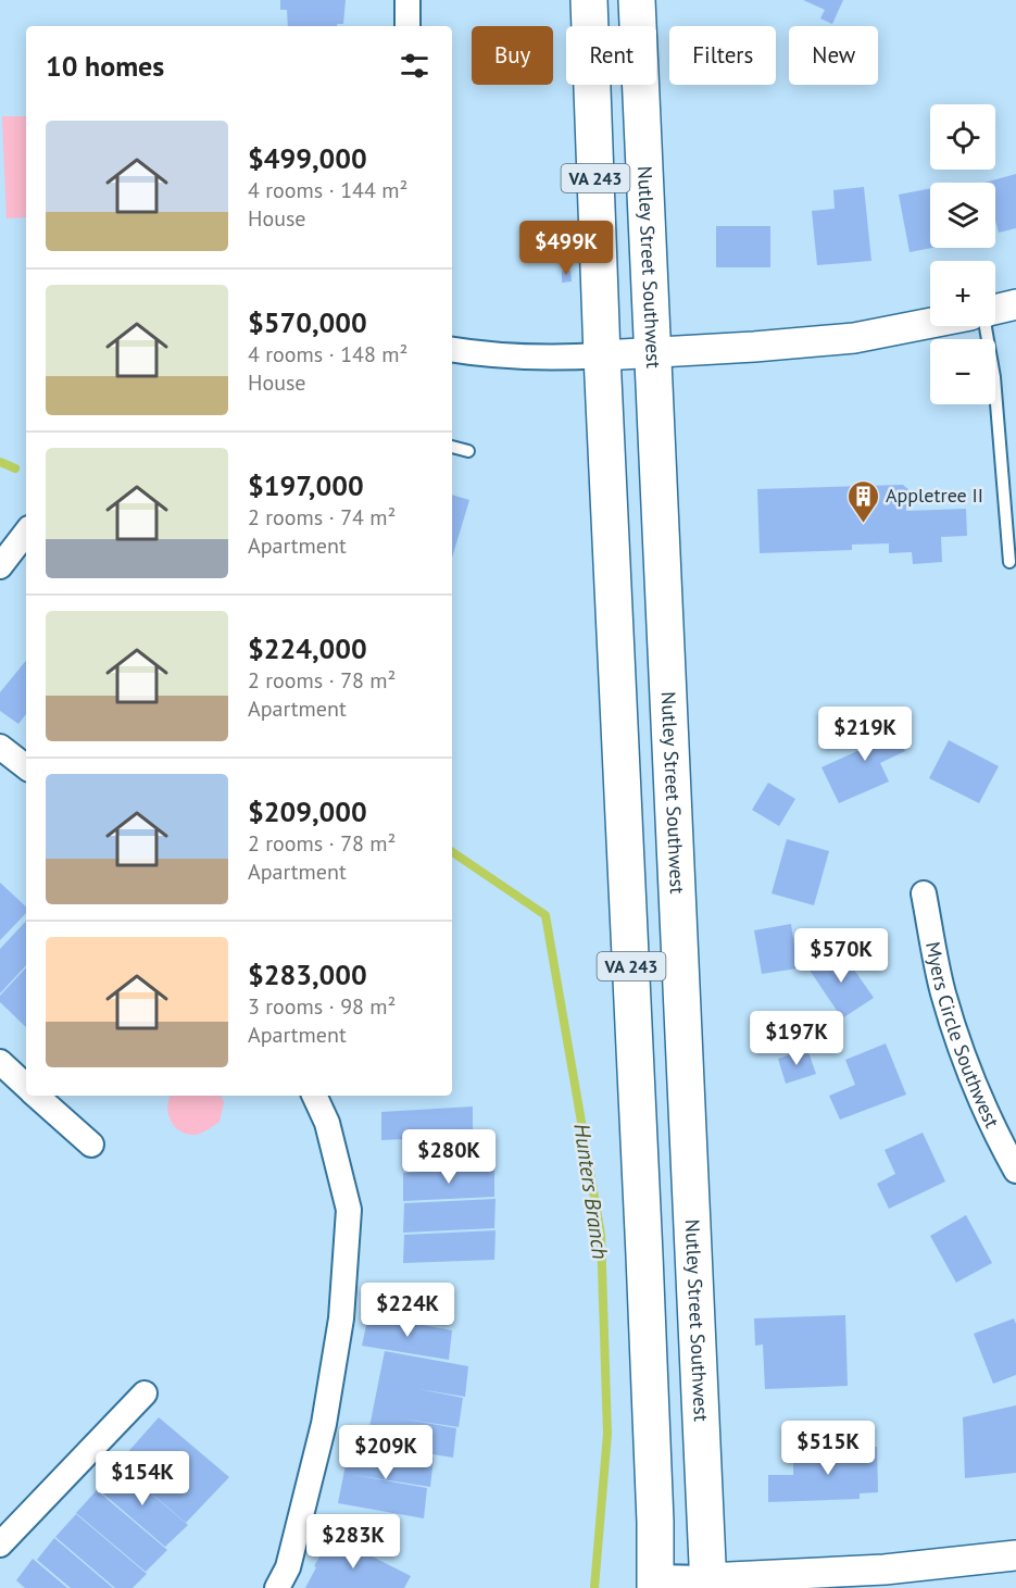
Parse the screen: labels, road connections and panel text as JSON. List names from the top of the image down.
{
  "streets": {
    "main road": ["VA 243", "Nutley Street Southwest"],
    "street": ["Myers Circle Southwest"]
  },
  "water": ["Hunters Branch"],
  "places": {
    "building": ["Appletree II"]
  },
  "page": {
    "chip": [
      "Buy",
      "Rent",
      "Filters",
      "New"
    ],
    "heading": "10 homes",
    "map_buttons": ["+", "−"],
    "list": [
      {
        "name": "$499,000",
        "note": "4 rooms · 144 m² · House"
      },
      {
        "name": "$570,000",
        "note": "4 rooms · 148 m² · House"
      },
      {
        "name": "$197,000",
        "note": "2 rooms · 74 m² · Apartment"
      },
      {
        "name": "$224,000",
        "note": "2 rooms · 78 m² · Apartment"
      },
      {
        "name": "$209,000",
        "note": "2 rooms · 78 m² · Apartment"
      },
      {
        "name": "$283,000",
        "note": "3 rooms · 98 m² · Apartment"
      }
    ],
    "price": [
      "$499K",
      "$219K",
      "$570K",
      "$197K",
      "$280K",
      "$224K",
      "$515K",
      "$209K",
      "$154K",
      "$283K"
    ]
  }
}
